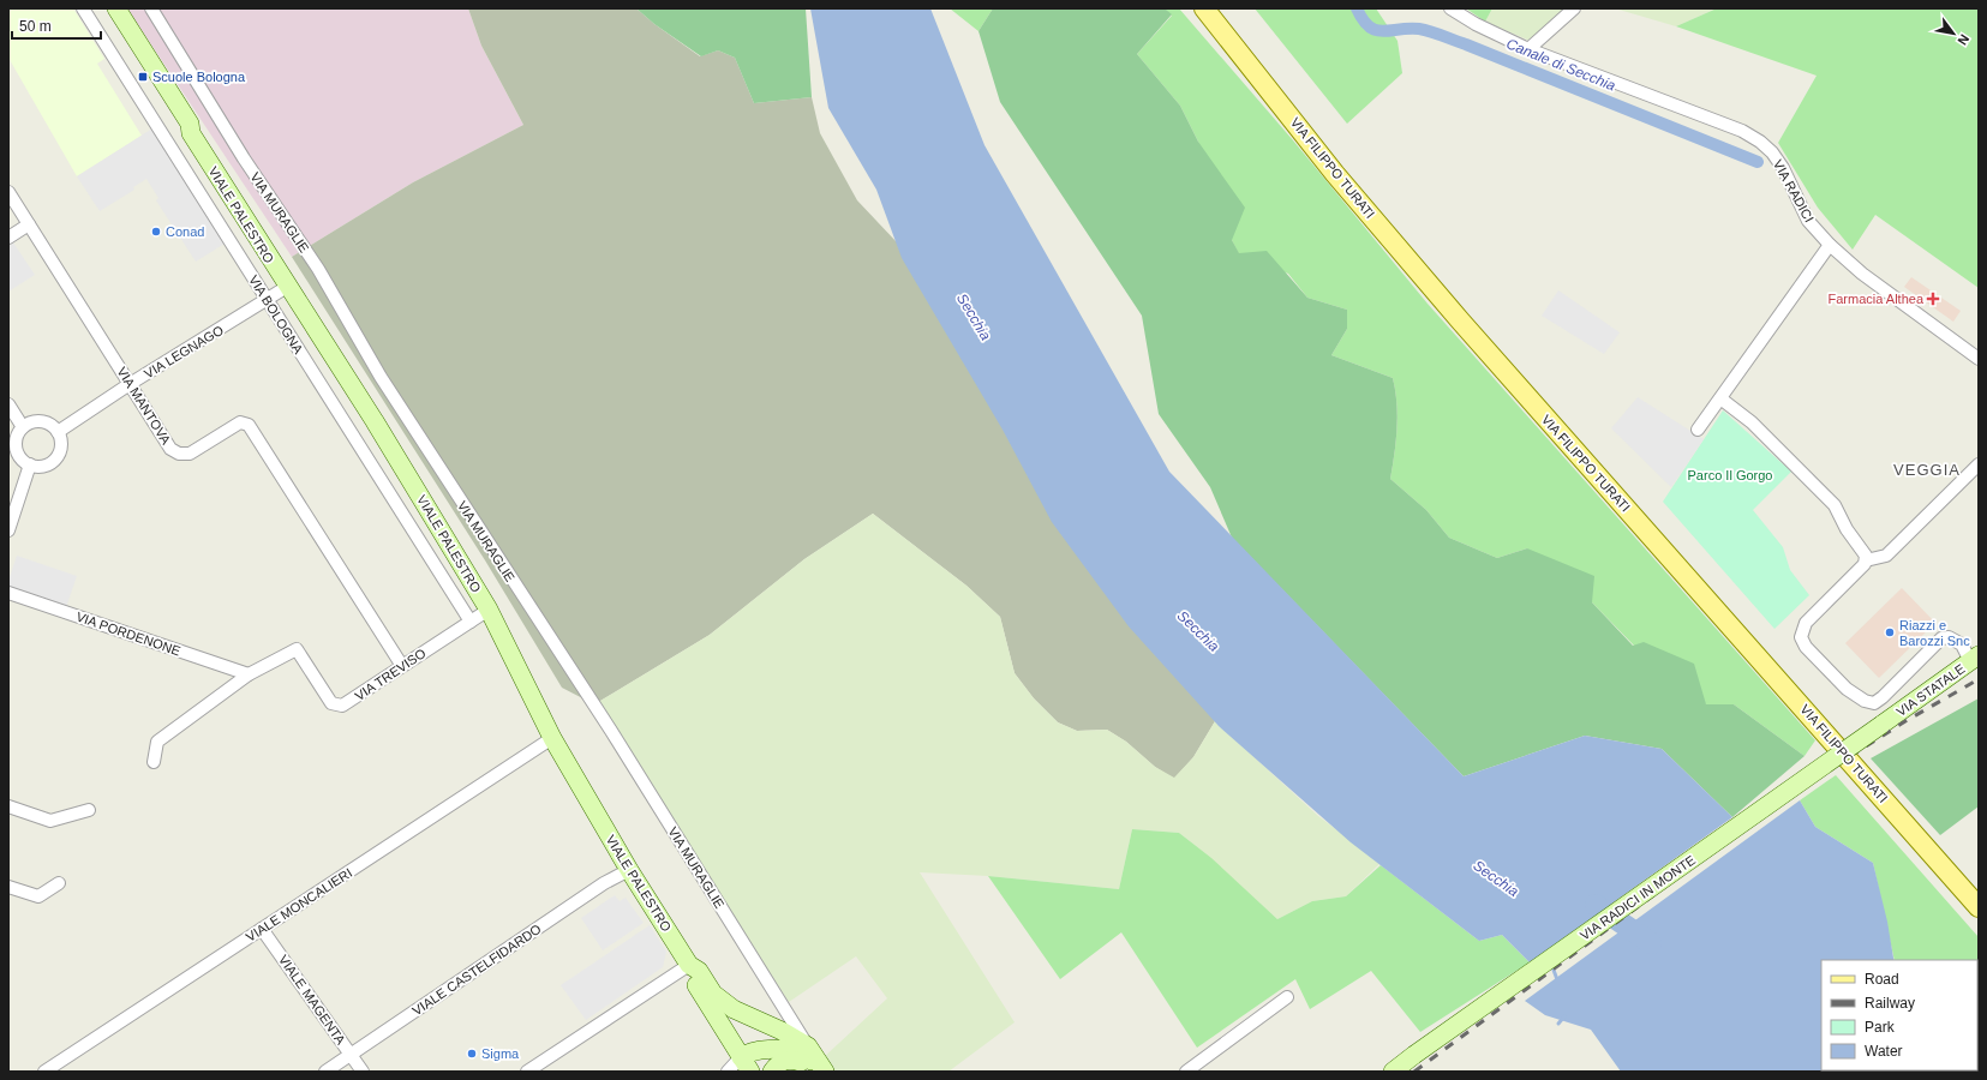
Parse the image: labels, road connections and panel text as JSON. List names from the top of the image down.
{
  "streets": {
    "main road": [
      "VIA FILIPPO TURATI",
      "VIA MURAGLIE",
      "VIALE PALESTRO",
      "VIA STATALE",
      "VIA RADICI IN MONTE"
    ],
    "street": [
      "VIA RADICI",
      "VIA BOLOGNA",
      "VIA LEGNAGO",
      "VIA MANTOVA",
      "VIA PORDENONE",
      "VIA TREVISO",
      "VIALE MONCALIERI",
      "VIALE CASTELFIDARDO",
      "VIALE MAGENTA"
    ]
  },
  "crossings": [
    ["VIA MURAGLIE", "VIALE PALESTRO"],
    ["VIALE PALESTRO", "VIA LEGNAGO"],
    ["VIALE PALESTRO", "VIA TREVISO"],
    ["VIALE PALESTRO", "VIALE MONCALIERI"],
    ["VIALE PALESTRO", "VIALE CASTELFIDARDO"],
    ["VIA BOLOGNA", "VIA LEGNAGO"],
    ["VIA BOLOGNA", "VIA TREVISO"],
    ["VIA LEGNAGO", "VIA MANTOVA"],
    ["VIA MANTOVA", "VIA TREVISO"],
    ["VIA PORDENONE", "VIA TREVISO"],
    ["VIA STATALE", "VIA RADICI IN MONTE"],
    ["VIALE MONCALIERI", "VIALE MAGENTA"],
    ["VIALE CASTELFIDARDO", "VIALE MAGENTA"]
  ],
  "districts": ["VEGGIA"],
  "water": ["Canale di Secchia", "Secchia"],
  "parks": ["Parco Il Gorgo"],
  "places": {
    "transit": ["Scuole Bologna"],
    "other": ["Conad", "Riazzi e Barozzi Snc", "Sigma"],
    "health": ["Farmacia Althea"]
  },
  "legend": [
    "Road",
    "Railway",
    "Park",
    "Water"
  ],
  "scale_bar": "50 m",
  "north": "bottom right"
}
